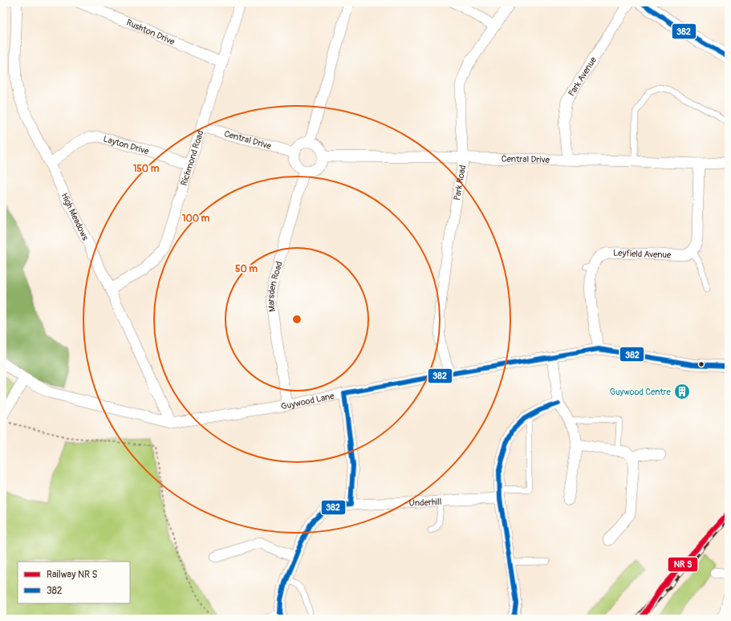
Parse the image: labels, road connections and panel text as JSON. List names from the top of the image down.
{
  "streets": {
    "street": [
      "Rushton Drive",
      "Park Avenue",
      "Central Drive",
      "Layton Drive",
      "Richmond Road",
      "Park Road",
      "High Meadows",
      "Leyfield Avenue",
      "Marsden Road",
      "Guywood Lane",
      "Underhill"
    ]
  },
  "crossings": [
    ["Rushton Drive", "Richmond Road"],
    ["Park Avenue", "Central Drive"],
    ["Central Drive", "Richmond Road"],
    ["Central Drive", "Park Road"],
    ["Central Drive", "Marsden Road"],
    ["Layton Drive", "Richmond Road"],
    ["Layton Drive", "High Meadows"],
    ["Richmond Road", "High Meadows"],
    ["Park Road", "Guywood Lane"],
    ["High Meadows", "Guywood Lane"],
    ["Leyfield Avenue", "Guywood Lane"],
    ["Marsden Road", "Guywood Lane"]
  ],
  "places": {
    "building": ["Guywood Centre"]
  },
  "lines": ["transit line 382"],
  "legend": ["Railway NR S", "382"],
  "rings": ["150 m", "100 m", "50 m"]
}
